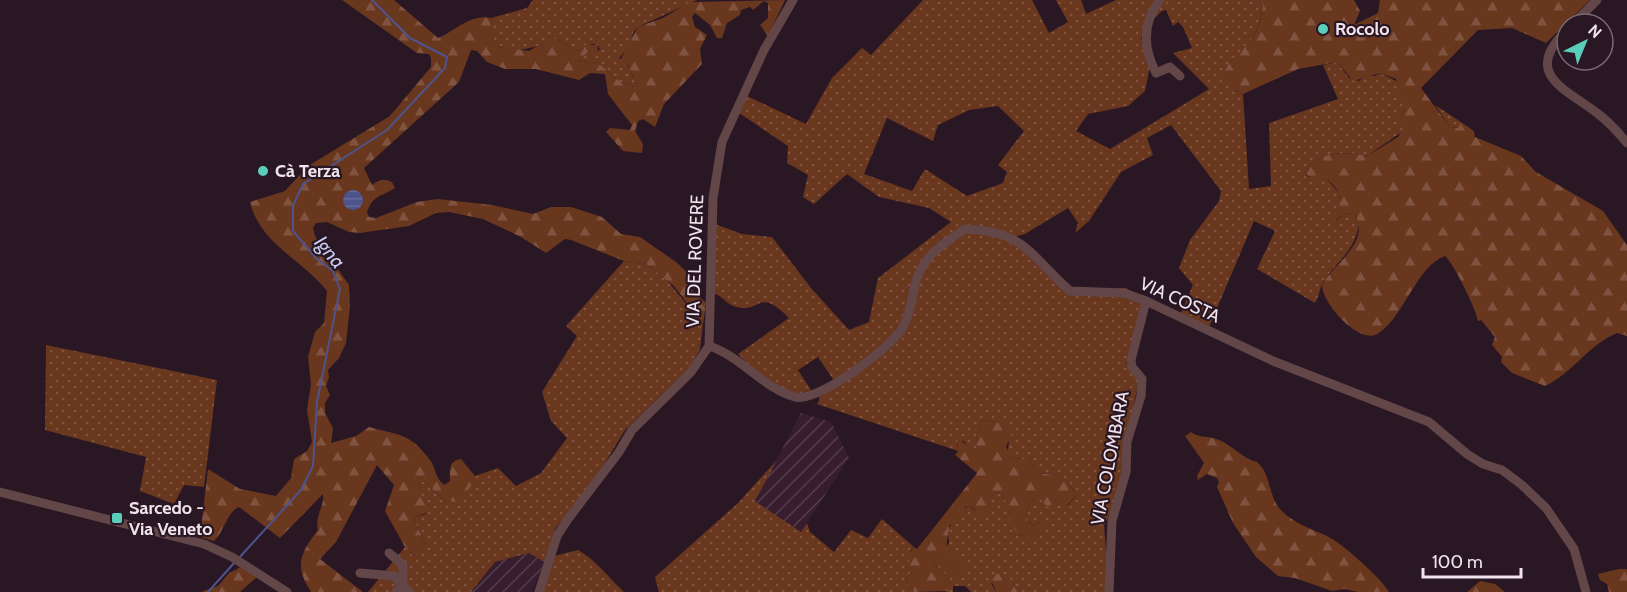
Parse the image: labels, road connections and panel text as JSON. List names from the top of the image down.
{
  "streets": {
    "street": ["VIA DEL ROVERE", "VIA COSTA", "VIA COLOMBARA"]
  },
  "crossings": [
    ["VIA DEL ROVERE", "VIA COSTA"],
    ["VIA COSTA", "VIA COLOMBARA"]
  ],
  "water": ["Igna"],
  "places": {
    "other": ["Rocolo", "Cà Terza"],
    "transit": ["Sarcedo - Via Veneto"]
  },
  "scale_bar": "100 m",
  "north": "top right"
}
